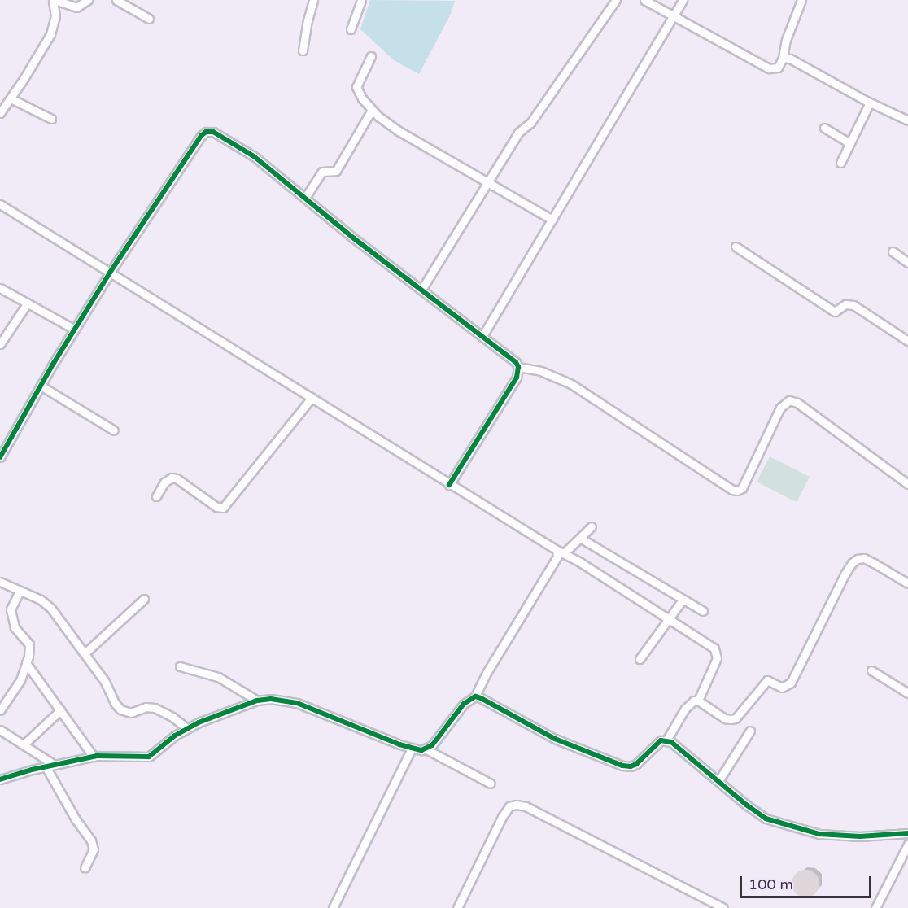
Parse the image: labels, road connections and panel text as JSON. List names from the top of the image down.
{
  "scale_bar": "100 m"
}
